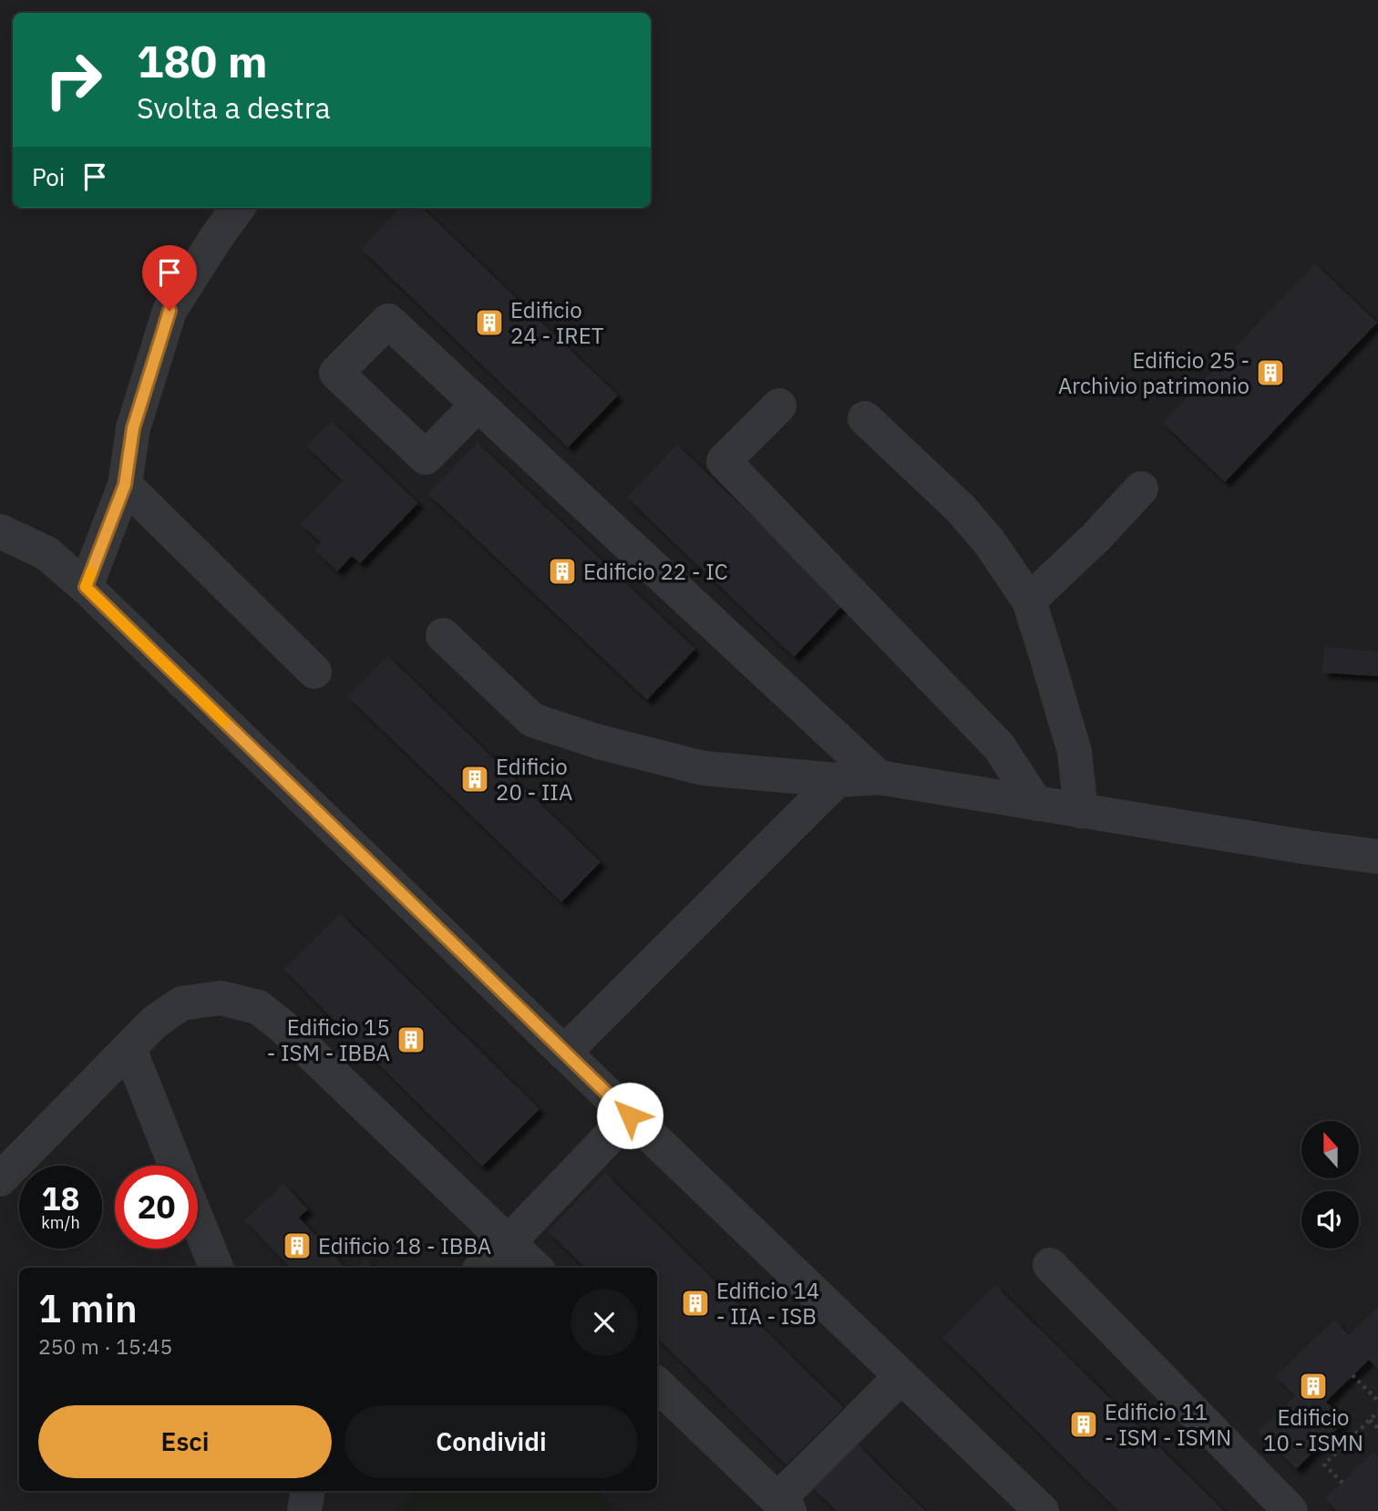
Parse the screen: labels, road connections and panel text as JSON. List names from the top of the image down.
{
  "places": {
    "building": [
      "Edificio 24 - IRET",
      "Edificio 25 - Archivio patrimonio",
      "Edificio 22 - IC",
      "Edificio 20 - IIA",
      "Edificio 15 - ISM - IBBA",
      "Edificio 18 - IBBA",
      "Edificio 14 - IIA - ISB",
      "Edificio 10 - ISMN",
      "Edificio 11 - ISM - ISMN"
    ]
  },
  "north": "top",
  "page": {
    "turn": ["180 m", "Svolta a destra"],
    "then": "Poi",
    "speed": "18 km/h",
    "limit": "20",
    "heading": ["1 min", "250 m · 15:45"],
    "buttons": ["Esci", "Condividi"]
  }
}
